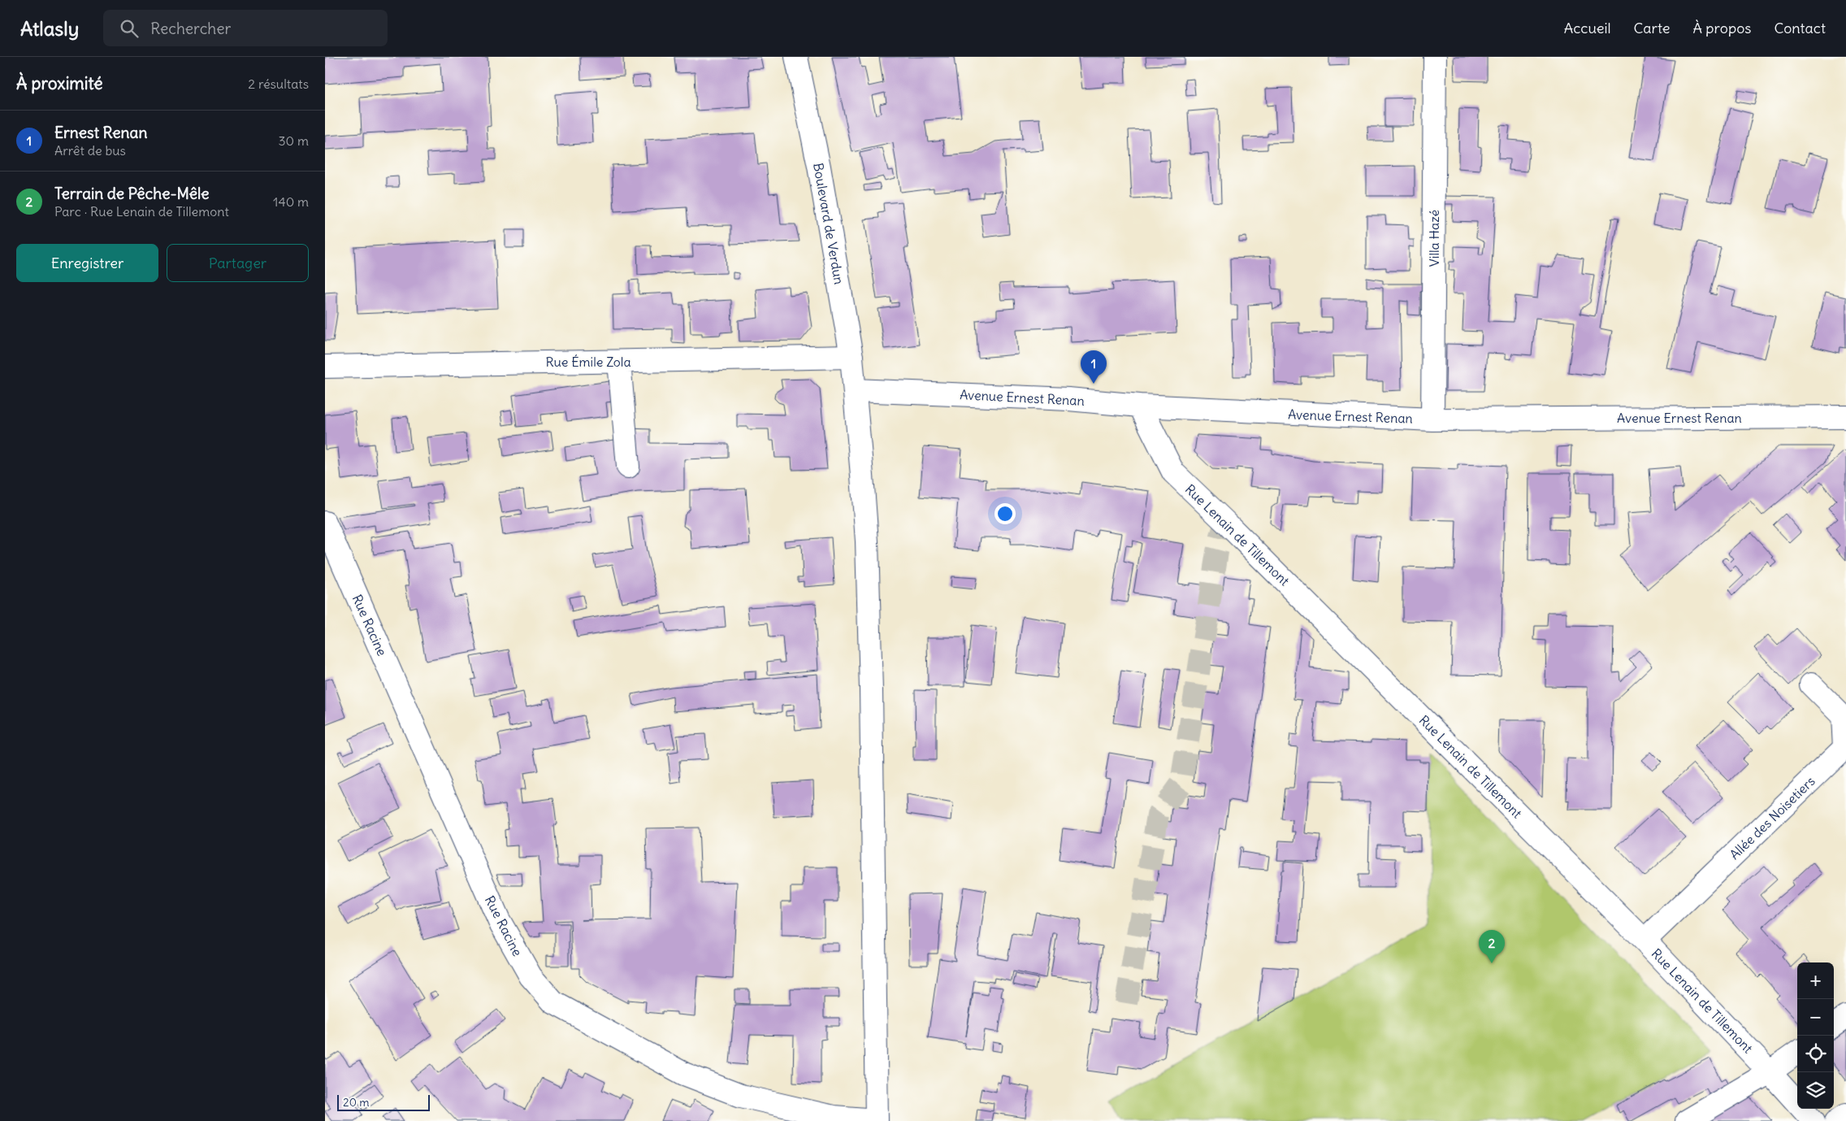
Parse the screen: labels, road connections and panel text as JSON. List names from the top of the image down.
{
  "streets": {
    "street": [
      "Boulevard de Verdun",
      "Villa Hazé",
      "Rue Émile Zola",
      "Avenue Ernest Renan",
      "Rue Lenain de Tillemont",
      "Rue Racine",
      "Allée des Noisetiers"
    ]
  },
  "crossings": [
    ["Boulevard de Verdun", "Rue Émile Zola"],
    ["Boulevard de Verdun", "Avenue Ernest Renan"],
    ["Boulevard de Verdun", "Rue Racine"],
    ["Villa Hazé", "Avenue Ernest Renan"],
    ["Avenue Ernest Renan", "Rue Lenain de Tillemont"],
    ["Rue Lenain de Tillemont", "Allée des Noisetiers"]
  ],
  "scale_bar": "20 m",
  "page": {
    "header": "Atlasly",
    "search": "Rechercher",
    "nav": [
      "Accueil",
      "Carte",
      "À propos",
      "Contact"
    ],
    "heading": ["À proximité", "2 résultats"],
    "list": [
      {
        "mark": "1",
        "name": "Ernest Renan",
        "note": "Arrêt de bus",
        "value": "30 m"
      },
      {
        "mark": "2",
        "name": "Terrain de Pêche-Mêle",
        "note": "Parc · Rue Lenain de Tillemont",
        "value": "140 m"
      }
    ],
    "buttons": ["Enregistrer", "Partager"],
    "pins": ["1", "2"],
    "map_buttons": ["+", "−"],
    "scale": "20 m"
  }
}
